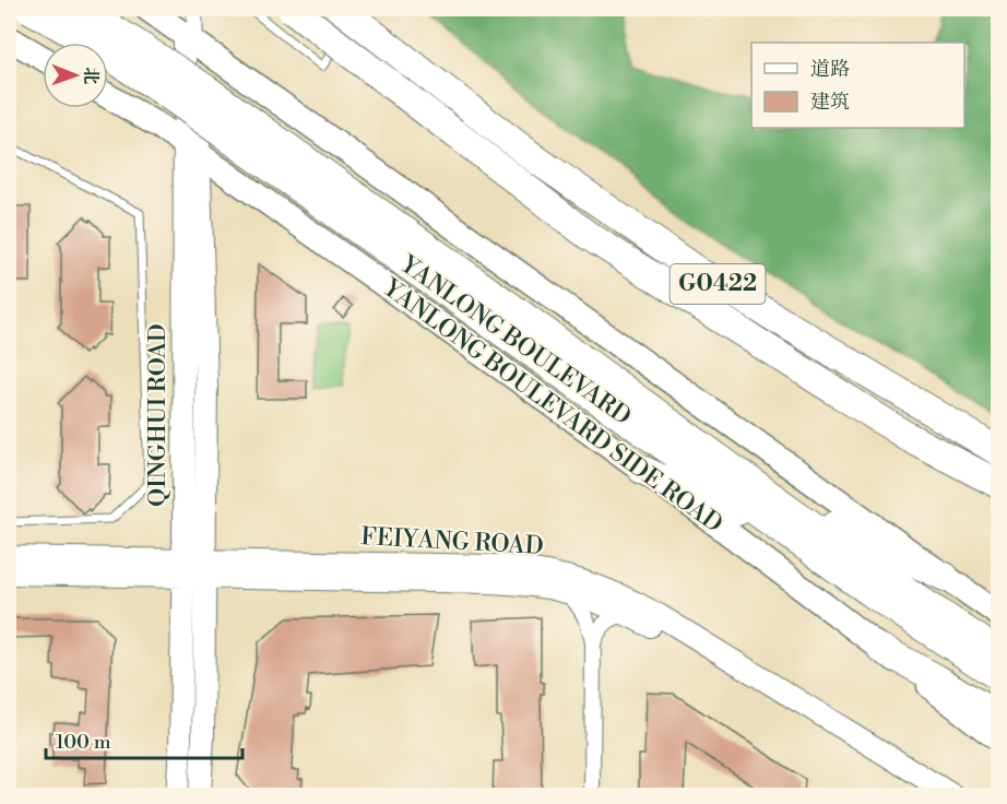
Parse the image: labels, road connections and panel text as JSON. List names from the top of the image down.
{
  "streets": {
    "highway": ["G0422", "YANLONG BOULEVARD"],
    "main road": ["YANLONG BOULEVARD SIDE ROAD"],
    "street": ["QINGHUI ROAD", "FEIYANG ROAD"]
  },
  "crossings": [
    ["YANLONG BOULEVARD SIDE ROAD", "QINGHUI ROAD"],
    ["QINGHUI ROAD", "FEIYANG ROAD"]
  ],
  "legend": ["道路", "建筑"],
  "scale_bar": "100 m",
  "north": "right"
}
